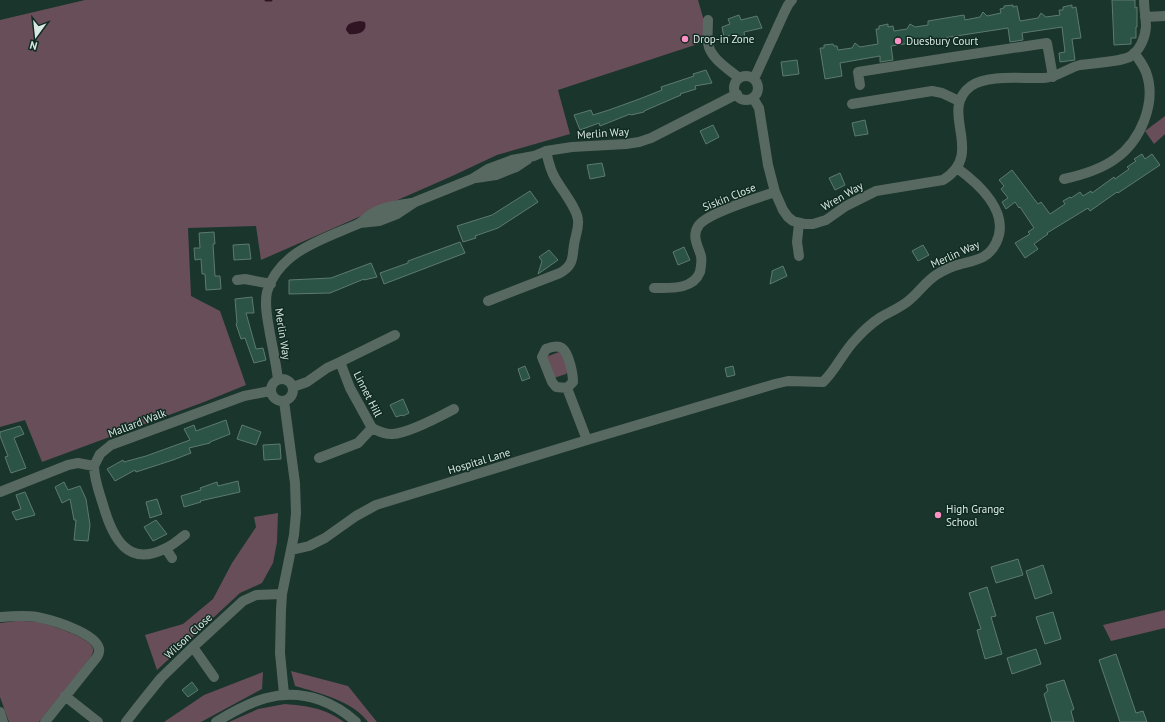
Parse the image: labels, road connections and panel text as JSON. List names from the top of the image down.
{
  "streets": {
    "street": [
      "Merlin Way",
      "Wren Way",
      "Siskin Close",
      "Linnet Hill",
      "Mallard Walk",
      "Hospital Lane",
      "Wilson Close"
    ]
  },
  "crossings": [
    ["Merlin Way", "Wren Way"],
    ["Merlin Way", "Mallard Walk"],
    ["Merlin Way", "Hospital Lane"]
  ],
  "places": ["Drop-in Zone", "Duesbury Court", "High Grange School"],
  "north": "bottom"
}
